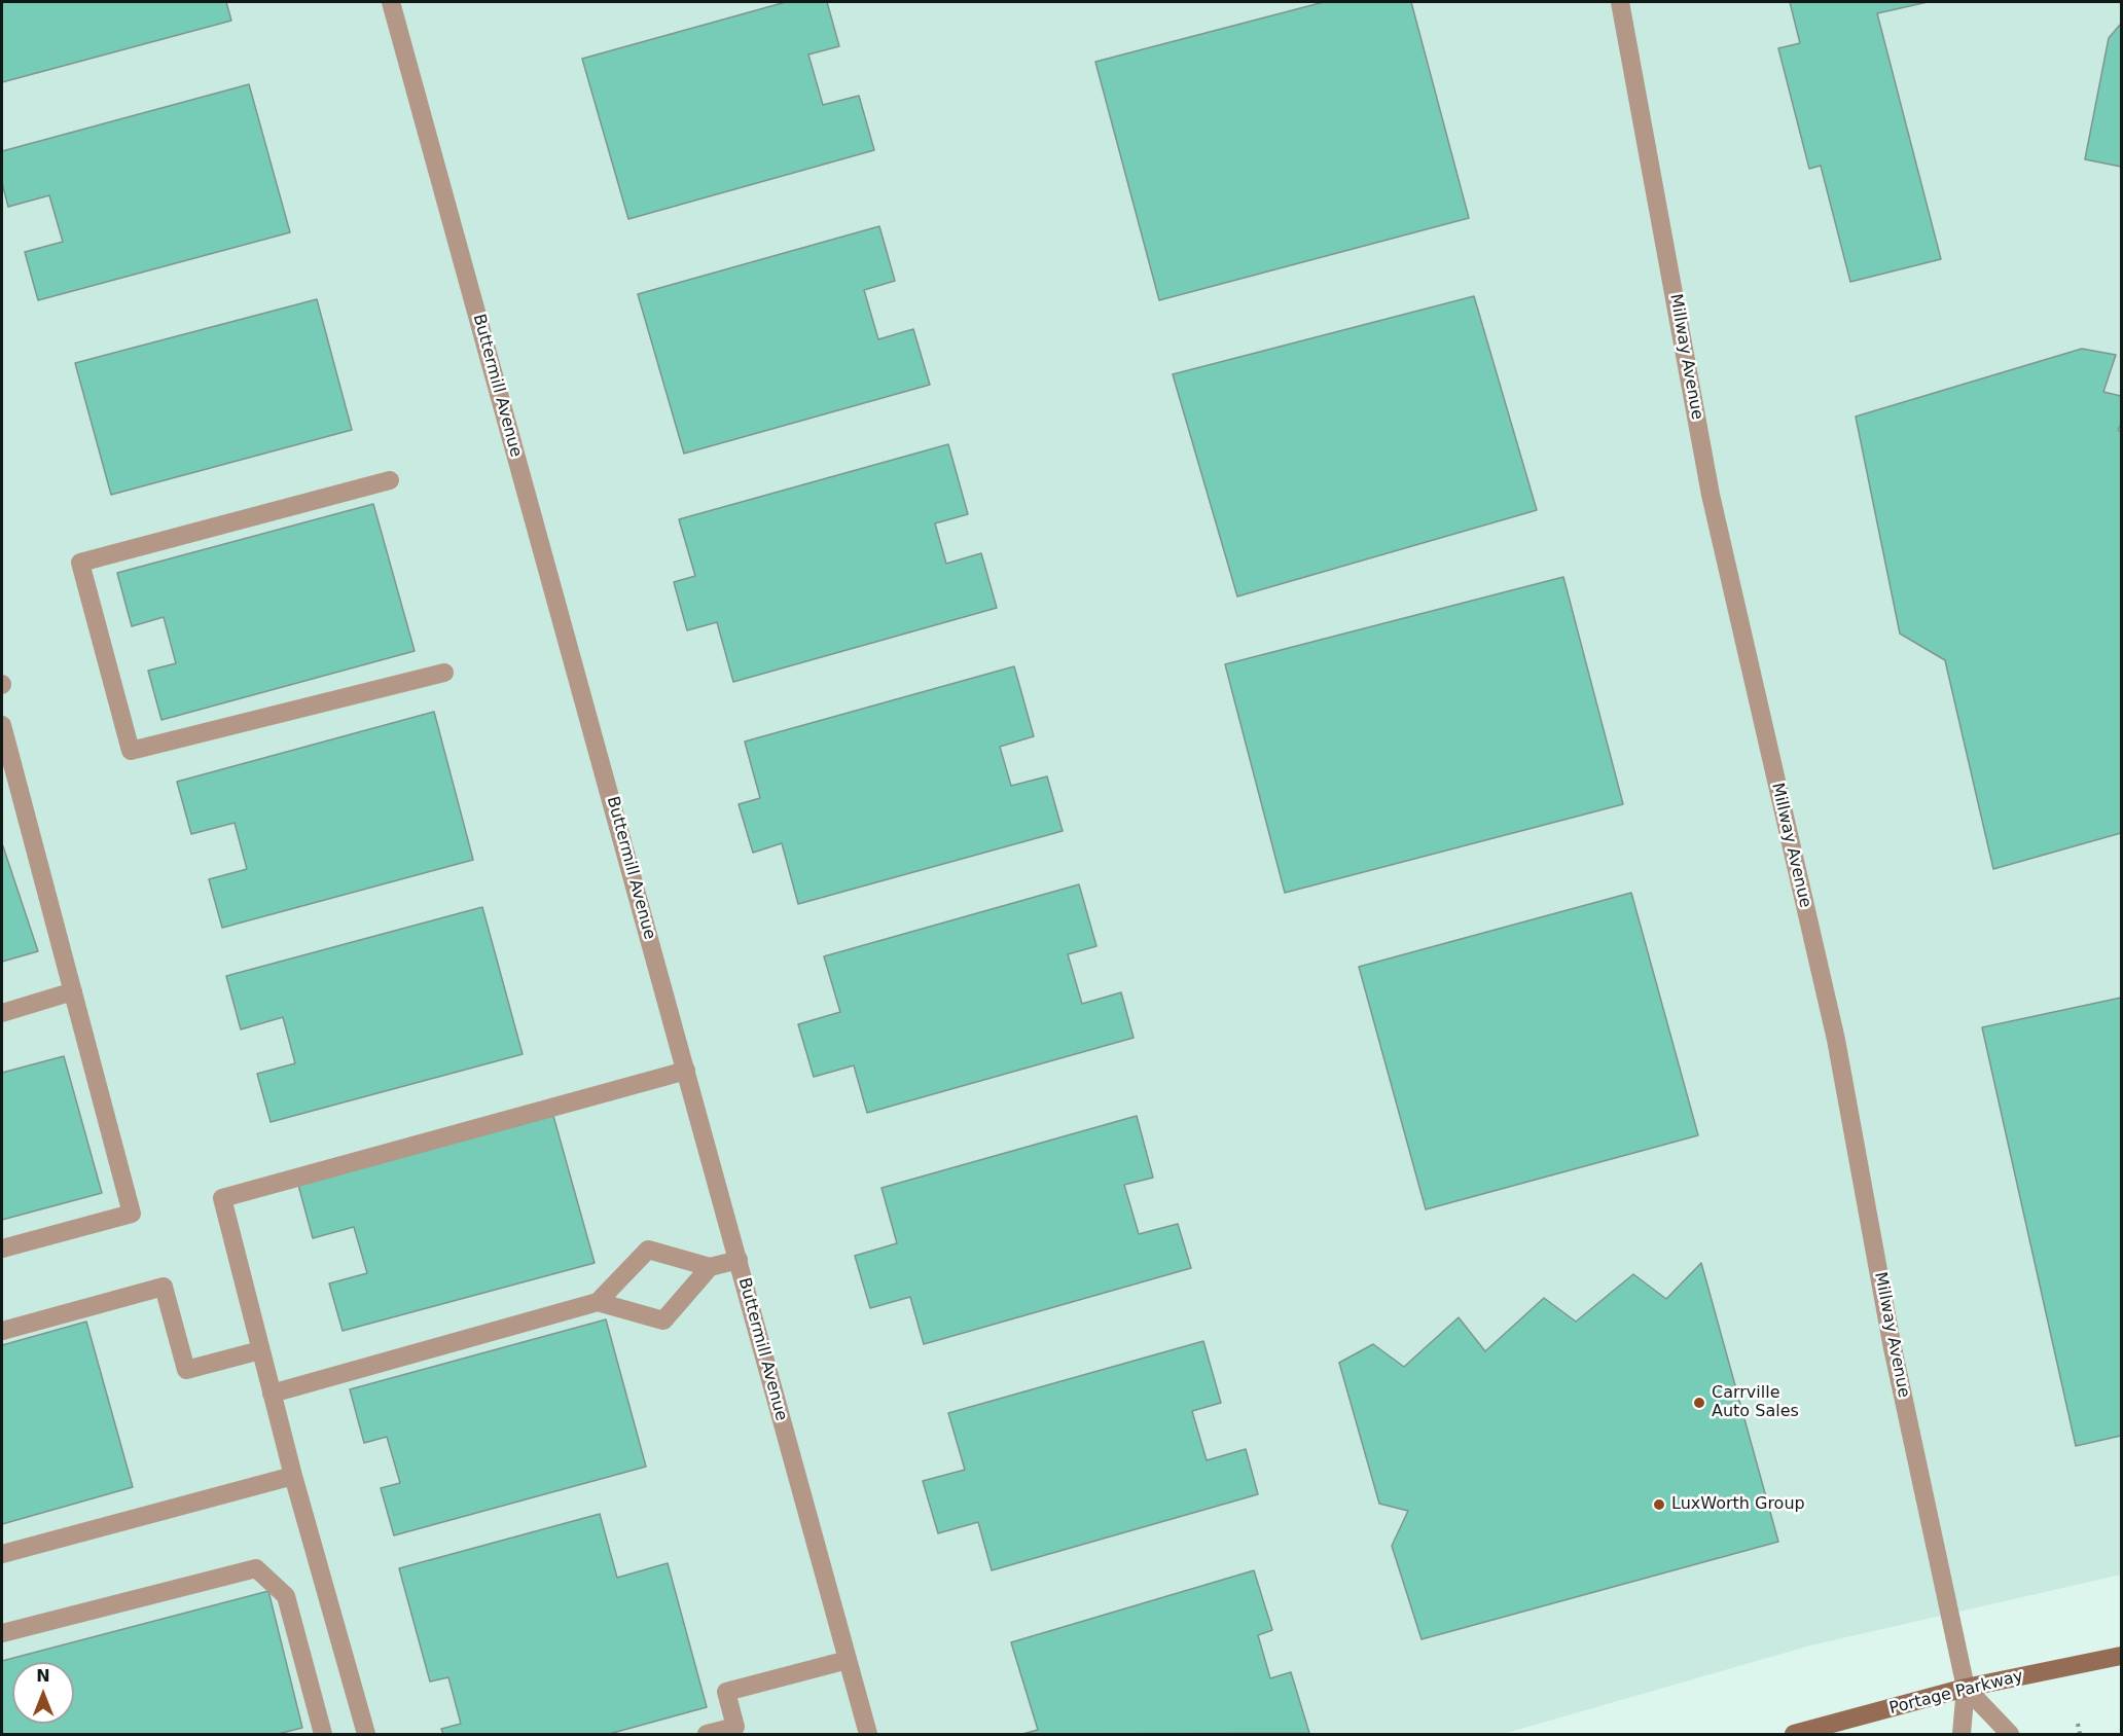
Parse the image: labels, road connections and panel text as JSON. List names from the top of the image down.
{
  "streets": {
    "street": ["Millway Avenue", "Buttermill Avenue", "Portage Parkway"]
  },
  "crossings": [
    ["Millway Avenue", "Portage Parkway"]
  ],
  "places": ["Carrville Auto Sales", "LuxWorth Group"],
  "north": "top"
}
